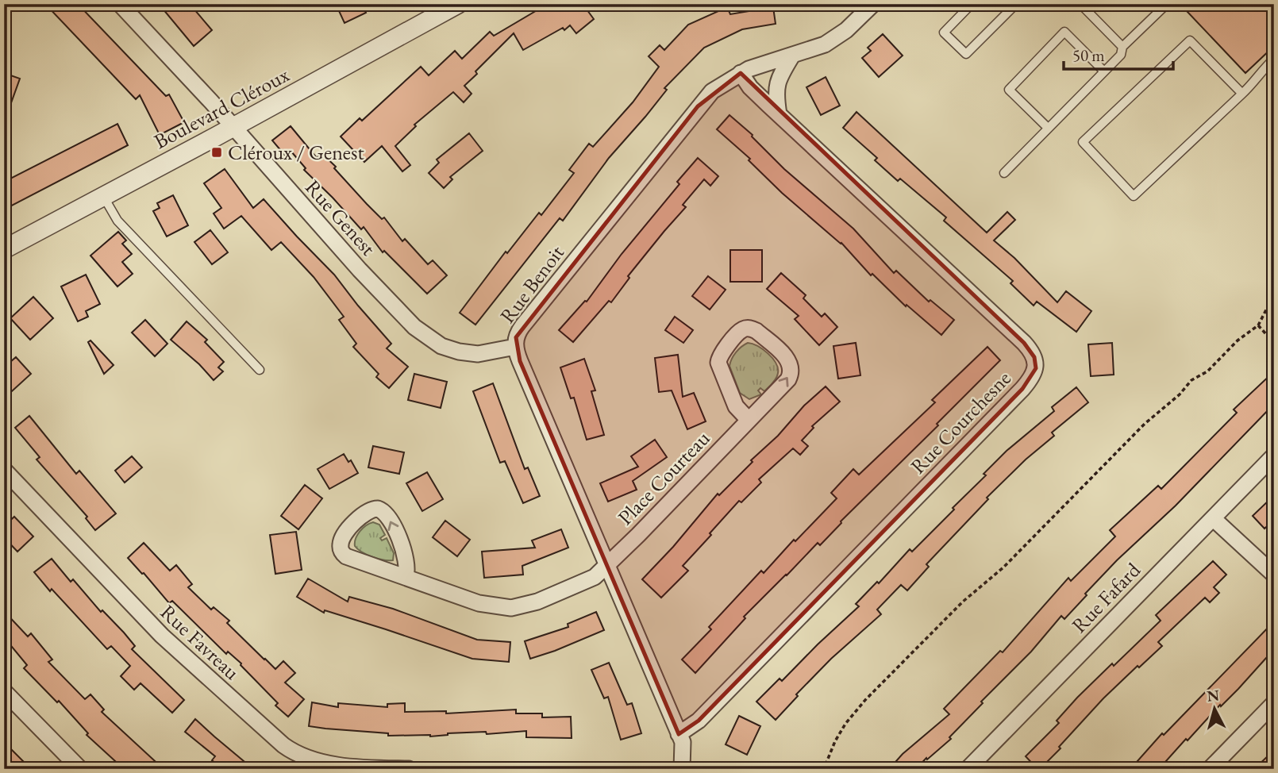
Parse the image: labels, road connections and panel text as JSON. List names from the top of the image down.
{
  "streets": {
    "street": [
      "Boulevard Cléroux",
      "Rue Genest",
      "Rue Benoit",
      "Rue Courchesne",
      "Place Courteau",
      "Rue Fafard",
      "Rue Favreau"
    ]
  },
  "crossings": [
    ["Boulevard Cléroux", "Rue Genest"],
    ["Rue Genest", "Rue Benoit"],
    ["Rue Benoit", "Rue Courchesne"],
    ["Rue Benoit", "Place Courteau"]
  ],
  "places": {
    "transit": ["Cléroux / Genest"]
  },
  "scale_bar": "50 m",
  "north": "top"
}
